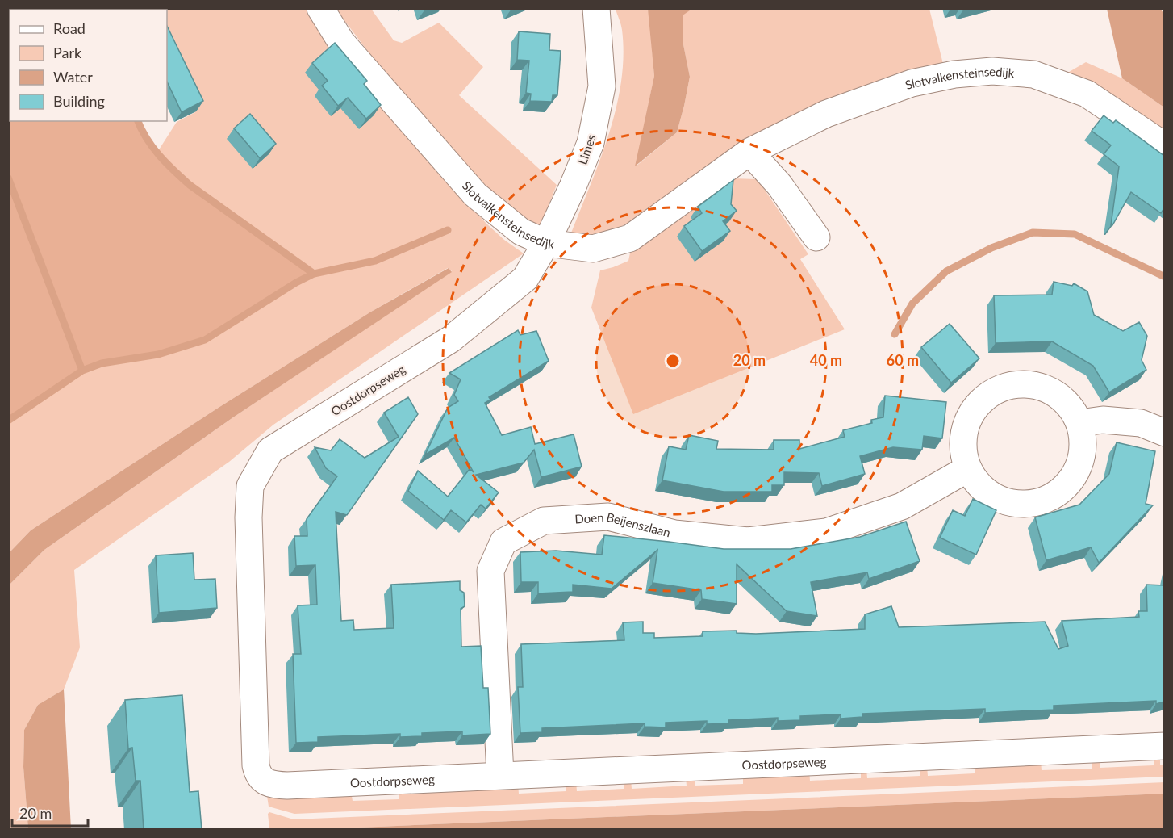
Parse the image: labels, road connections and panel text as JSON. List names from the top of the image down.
{
  "streets": {
    "street": [
      "Slotvalkensteinsedijk",
      "Limes",
      "Oostdorpseweg",
      "Doen Beijenszlaan"
    ]
  },
  "crossings": [
    ["Slotvalkensteinsedijk", "Limes"],
    ["Limes", "Oostdorpseweg"],
    ["Oostdorpseweg", "Doen Beijenszlaan"]
  ],
  "legend": [
    "Road",
    "Park",
    "Water",
    "Building"
  ],
  "scale_bar": "20 m",
  "rings": ["20 m", "40 m", "60 m"]
}
